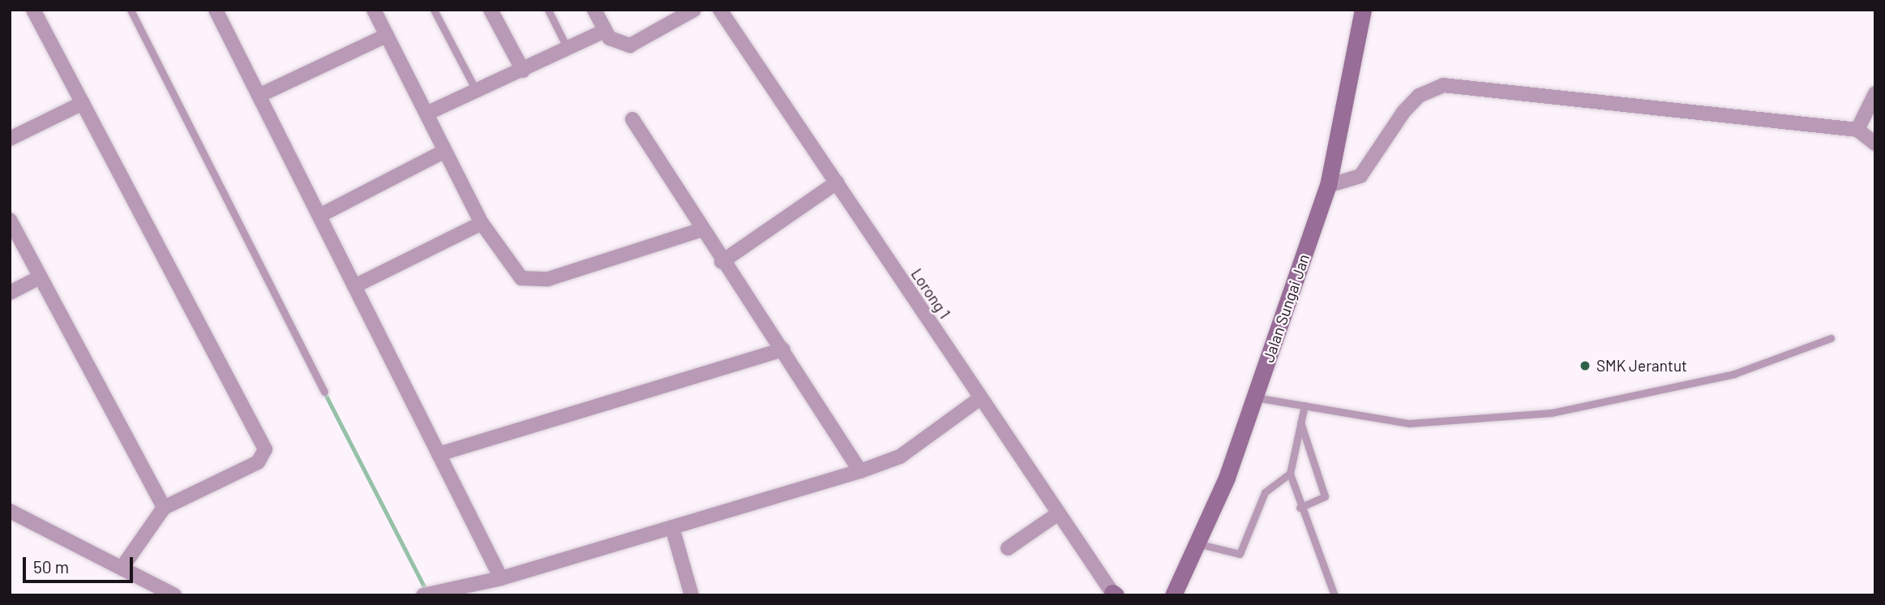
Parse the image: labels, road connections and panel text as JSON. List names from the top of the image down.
{
  "streets": {
    "main road": ["Jalan Sungai Jan"],
    "street": ["Lorong 1"]
  },
  "places": ["SMK Jerantut"],
  "scale_bar": "50 m"
}
